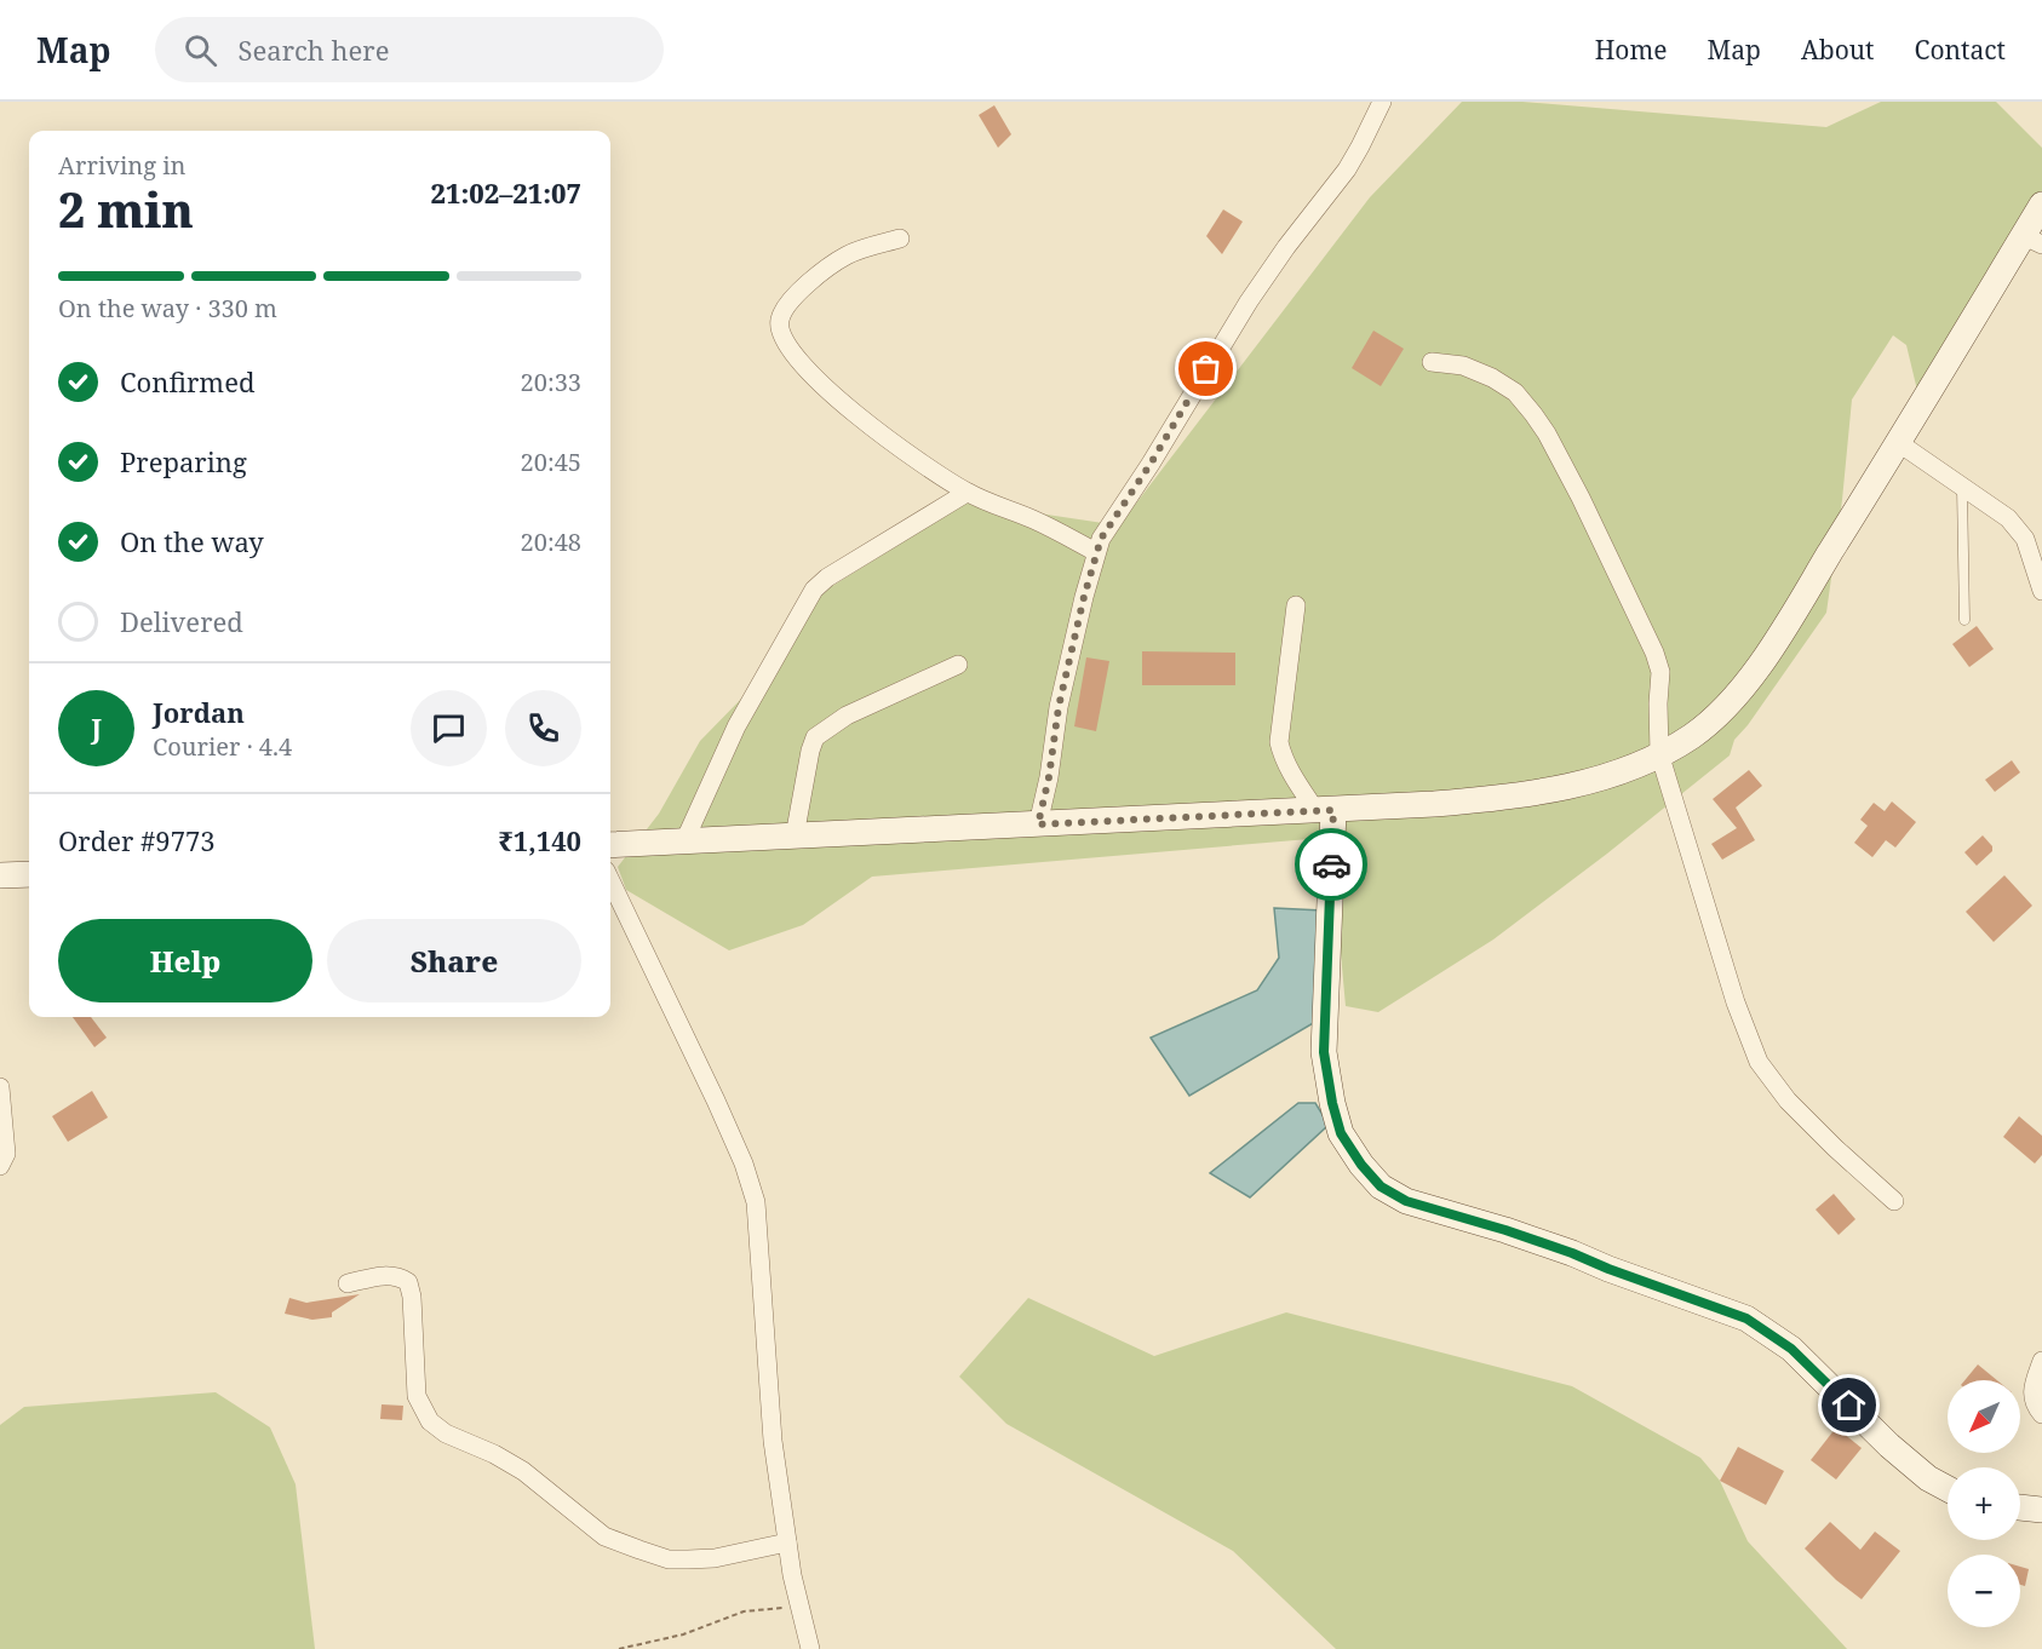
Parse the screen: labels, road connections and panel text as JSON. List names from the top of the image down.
{
  "north": "bottom left",
  "page": {
    "header": "Map",
    "search": "Search here",
    "nav": [
      "Home",
      "Map",
      "About",
      "Contact"
    ],
    "heading": ["2 min", "Arriving in", "21:02–21:07"],
    "panel": [
      "Jordan",
      "Courier · 4.4",
      "Order #9773",
      "₹1,140"
    ],
    "bar": "On the way · 330 m",
    "list": [
      ["Confirmed", "20:33"],
      ["Preparing", "20:45"],
      ["On the way", "20:48"],
      "Delivered"
    ],
    "round": "J",
    "buttons": ["Help", "Share"],
    "map_buttons": ["+", "−"]
  }
}
